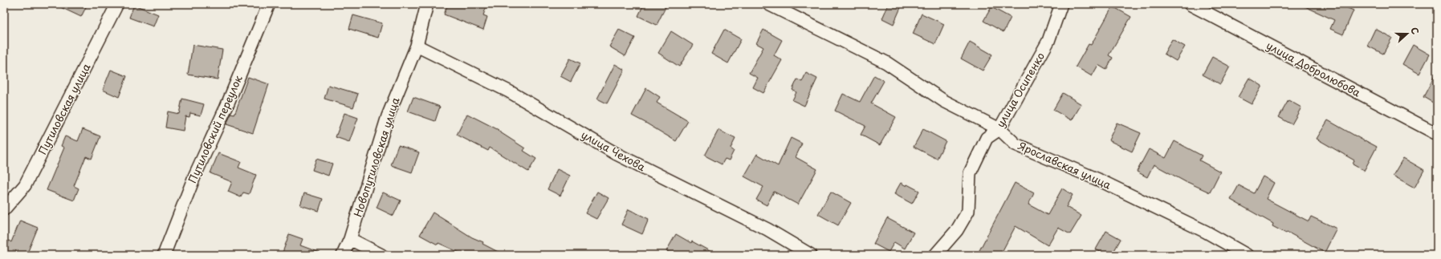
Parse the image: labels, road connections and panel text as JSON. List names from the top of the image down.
{
  "streets": {
    "street": [
      "улица Добролюбова",
      "улица Осипенко",
      "Путиловская улица",
      "Путиловский переулок",
      "улица Чехова",
      "Новопутиловская улица",
      "Ярославская улица"
    ]
  },
  "crossings": [
    ["улица Осипенко", "Ярославская улица"],
    ["улица Чехова", "Новопутиловская улица"]
  ],
  "north": "right"
}
